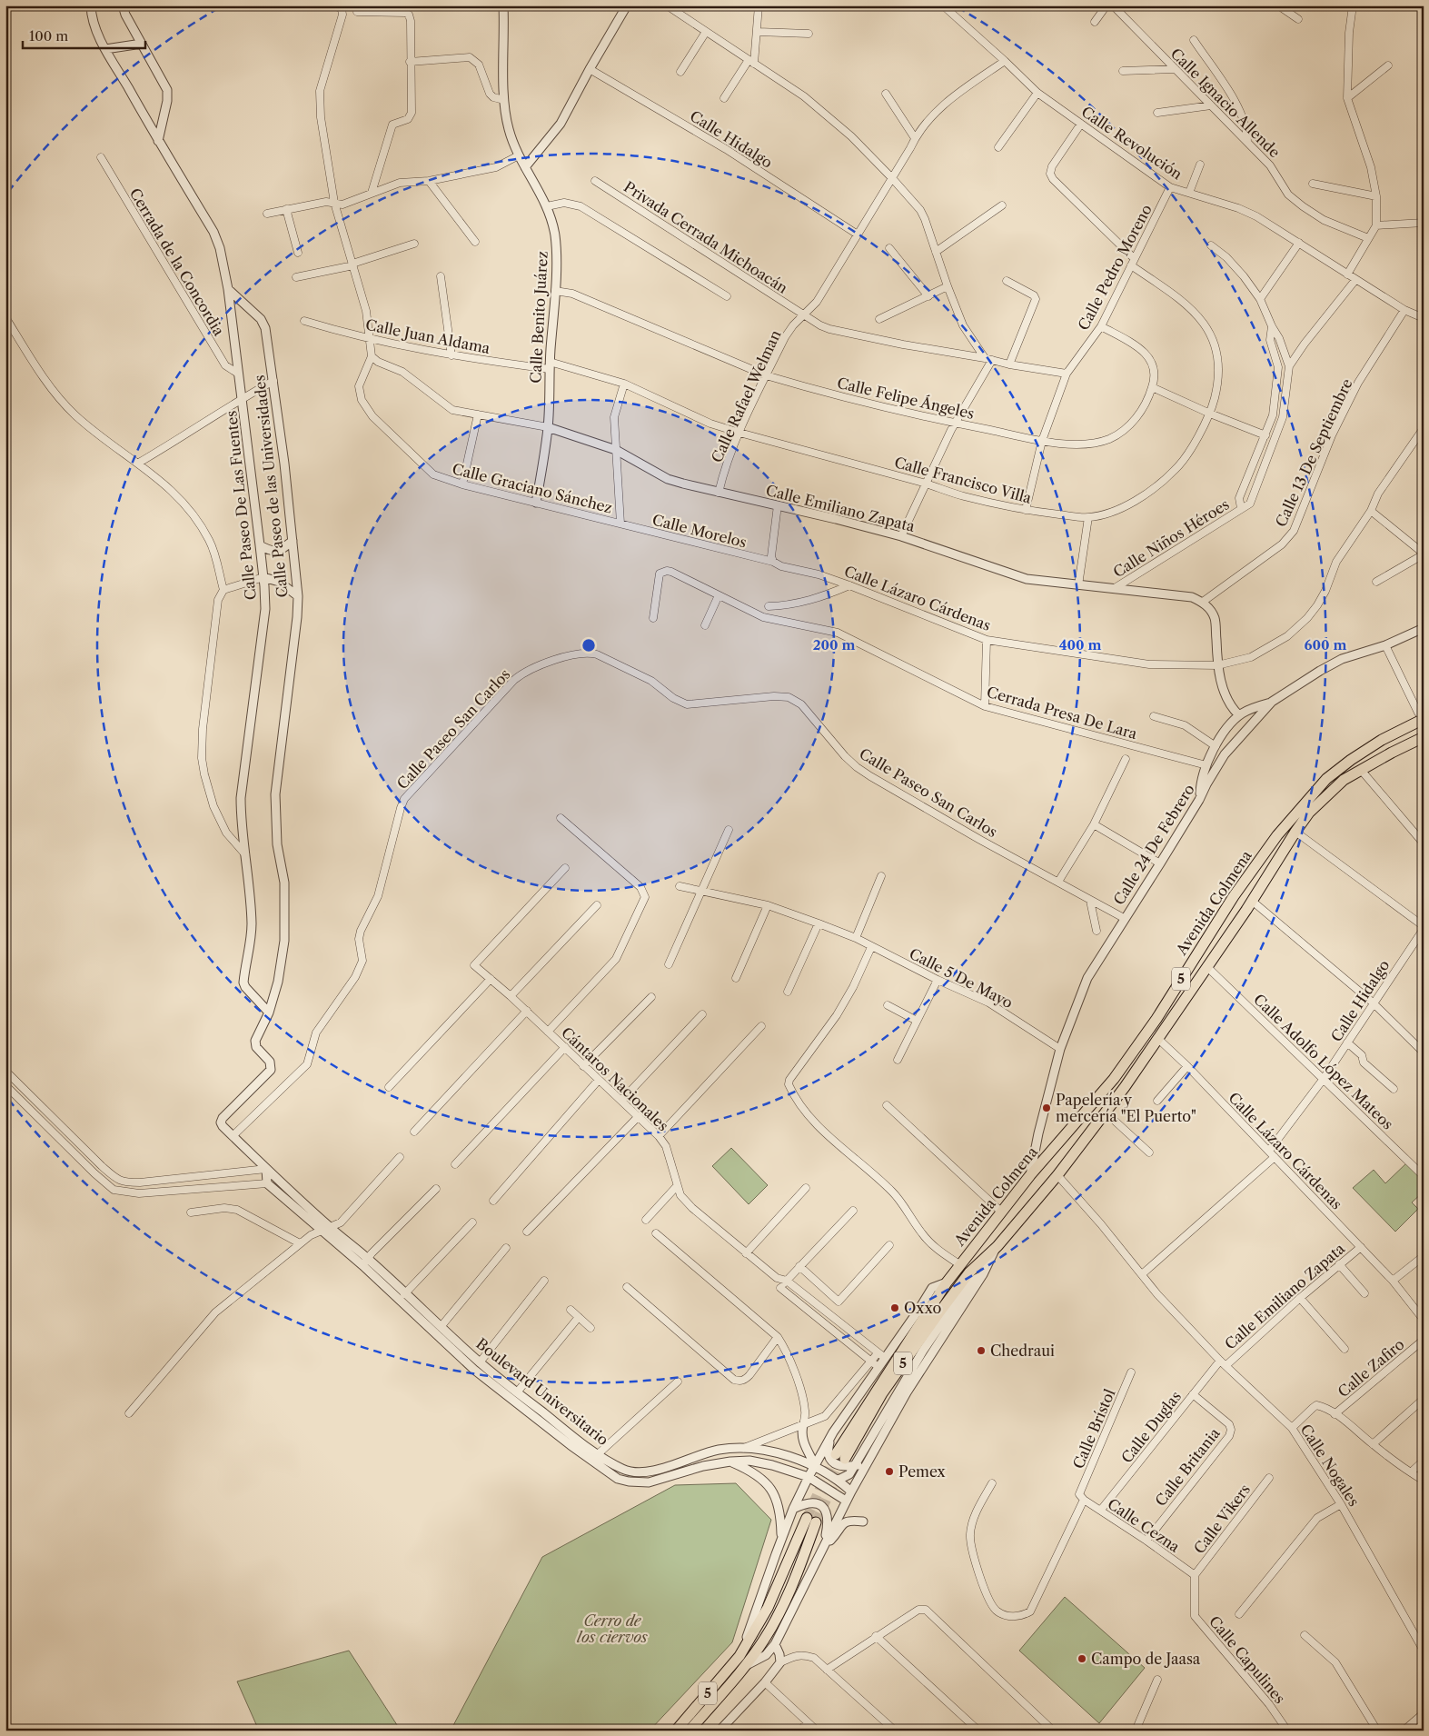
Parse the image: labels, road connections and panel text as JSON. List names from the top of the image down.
{
  "streets": {
    "main road": ["Avenida Colmena", "5"],
    "street": [
      "Calle Ignacio Allende",
      "Calle Hidalgo",
      "Calle Revolución",
      "Privada Cerrada Michoacán",
      "Cerrada de la Concordia",
      "Calle Pedro Moreno",
      "Calle Benito Juárez",
      "Calle Juan Aldama",
      "Calle Rafael Welman",
      "Calle Felipe Ángeles",
      "Calle 13 De Septiembre",
      "Calle Francisco Villa",
      "Calle Paseo de las Universidades",
      "Calle Graciano Sánchez",
      "Calle Paseo De Las Fuentes",
      "Calle Emiliano Zapata",
      "Calle Morelos",
      "Calle Niños Héroes",
      "Calle Lázaro Cárdenas",
      "Cerrada Presa De Lara",
      "Calle Paseo San Carlos",
      "Calle 24 De Febrero",
      "Calle 5 De Mayo",
      "Calle Adolfo López Mateos",
      "Cántaros Nacionales",
      "Calle Zafiro",
      "Boulevard Universitario",
      "Calle Duglas",
      "Calle Brístol",
      "Calle Nogales",
      "Calle Britania",
      "Calle Vikers",
      "Calle Cezna",
      "Calle Capulines"
    ]
  },
  "crossings": [
    ["Calle Hidalgo", "Calle Rafael Welman"],
    ["Calle Hidalgo", "Calle Lázaro Cárdenas"],
    ["Calle Hidalgo", "Calle Adolfo López Mateos"],
    ["Calle Revolución", "Calle Pedro Moreno"],
    ["Calle Revolución", "Calle Rafael Welman"],
    ["Calle Revolución", "Calle 13 De Septiembre"],
    ["Calle Revolución", "Calle Francisco Villa"],
    ["Privada Cerrada Michoacán", "Calle Pedro Moreno"],
    ["Privada Cerrada Michoacán", "Calle Rafael Welman"],
    ["Cerrada de la Concordia", "Calle Paseo De Las Fuentes"],
    ["Calle Pedro Moreno", "Calle Felipe Ángeles"],
    ["Calle Pedro Moreno", "Calle Francisco Villa"],
    ["Calle Benito Juárez", "Calle Juan Aldama"],
    ["Calle Benito Juárez", "Calle Felipe Ángeles"],
    ["Calle Benito Juárez", "Calle Francisco Villa"],
    ["Calle Benito Juárez", "Calle Graciano Sánchez"],
    ["Calle Benito Juárez", "Calle Emiliano Zapata"],
    ["Calle Juan Aldama", "Calle Francisco Villa"],
    ["Calle Rafael Welman", "Calle Felipe Ángeles"],
    ["Calle Rafael Welman", "Calle Francisco Villa"],
    ["Calle Rafael Welman", "Calle Emiliano Zapata"],
    ["Calle 13 De Septiembre", "Calle Emiliano Zapata"],
    ["Calle Paseo de las Universidades", "Calle Paseo De Las Fuentes"],
    ["Calle Paseo de las Universidades", "Boulevard Universitario"],
    ["Calle Graciano Sánchez", "Calle Emiliano Zapata"],
    ["Calle Graciano Sánchez", "Calle Morelos"],
    ["Calle Emiliano Zapata", "Calle Niños Héroes"],
    ["Calle Emiliano Zapata", "Calle Lázaro Cárdenas"],
    ["Calle Emiliano Zapata", "Calle Nogales"],
    ["Calle Morelos", "Calle Lázaro Cárdenas"],
    ["Calle Lázaro Cárdenas", "5"],
    ["Calle Paseo San Carlos", "Calle 24 De Febrero"],
    ["Calle Paseo San Carlos", "Boulevard Universitario"],
    ["Calle 24 De Febrero", "Avenida Colmena"],
    ["Calle 24 De Febrero", "Calle 5 De Mayo"],
    ["Avenida Colmena", "5"],
    ["Avenida Colmena", "Calle Adolfo López Mateos"],
    ["Avenida Colmena", "Calle Nogales"],
    ["5", "Calle Adolfo López Mateos"],
    ["5", "Calle Nogales"],
    ["Calle Duglas", "Calle Nogales"],
    ["Calle Duglas", "Calle Britania"],
    ["Calle Duglas", "Calle Cezna"],
    ["Calle Brístol", "Calle Cezna"],
    ["Calle Britania", "Calle Cezna"],
    ["Calle Vikers", "Calle Cezna"],
    ["Calle Vikers", "Calle Capulines"],
    ["Calle Cezna", "Calle Capulines"]
  ],
  "parks": ["Cerro de los ciervos"],
  "places": [
    "Papelería y mercería \"El Puerto\"",
    "Oxxo",
    "Chedraui",
    "Pemex",
    "Campo de Jaasa"
  ],
  "scale_bar": "100 m",
  "rings": ["200 m", "400 m", "600 m"]
}
